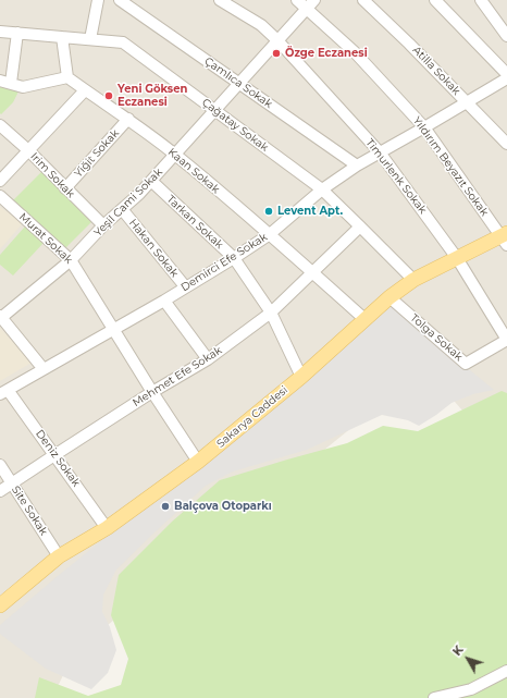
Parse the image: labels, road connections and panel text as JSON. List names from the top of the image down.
{
  "streets": {
    "main road": ["Sakarya Caddesi"],
    "street": [
      "Atilla Sokak",
      "Çamlıca Sokak",
      "Çağatay Sokak",
      "Yiğit Sokak",
      "Yıldırım Beyazıt Sokak",
      "Kaan Sokak",
      "Irim Sokak",
      "Timurlenk Sokak",
      "Yeşil Cami Sokak",
      "Tarkan Sokak",
      "Murat Sokak",
      "Hakan Sokak",
      "Demirci Efe Sokak",
      "Tolga Sokak",
      "Mehmet Efe Sokak",
      "Deniz Sokak",
      "Site Sokak"
    ]
  },
  "crossings": [
    ["Atilla Sokak", "Demirci Efe Sokak"],
    ["Çamlıca Sokak", "Yeşil Cami Sokak"],
    ["Çamlıca Sokak", "Demirci Efe Sokak"],
    ["Çağatay Sokak", "Yeşil Cami Sokak"],
    ["Çağatay Sokak", "Demirci Efe Sokak"],
    ["Çağatay Sokak", "Mehmet Efe Sokak"],
    ["Çağatay Sokak", "Sakarya Caddesi"],
    ["Yiğit Sokak", "Kaan Sokak"],
    ["Yiğit Sokak", "Irim Sokak"],
    ["Yıldırım Beyazıt Sokak", "Yeşil Cami Sokak"],
    ["Yıldırım Beyazıt Sokak", "Demirci Efe Sokak"],
    ["Yıldırım Beyazıt Sokak", "Sakarya Caddesi"],
    ["Kaan Sokak", "Yeşil Cami Sokak"],
    ["Kaan Sokak", "Demirci Efe Sokak"],
    ["Kaan Sokak", "Mehmet Efe Sokak"],
    ["Kaan Sokak", "Sakarya Caddesi"],
    ["Irim Sokak", "Yeşil Cami Sokak"],
    ["Timurlenk Sokak", "Yeşil Cami Sokak"],
    ["Timurlenk Sokak", "Demirci Efe Sokak"],
    ["Timurlenk Sokak", "Tolga Sokak"],
    ["Timurlenk Sokak", "Sakarya Caddesi"],
    ["Yeşil Cami Sokak", "Tarkan Sokak"],
    ["Yeşil Cami Sokak", "Murat Sokak"],
    ["Yeşil Cami Sokak", "Hakan Sokak"],
    ["Tarkan Sokak", "Demirci Efe Sokak"],
    ["Tarkan Sokak", "Mehmet Efe Sokak"],
    ["Tarkan Sokak", "Sakarya Caddesi"],
    ["Murat Sokak", "Demirci Efe Sokak"],
    ["Murat Sokak", "Mehmet Efe Sokak"],
    ["Murat Sokak", "Sakarya Caddesi"],
    ["Hakan Sokak", "Demirci Efe Sokak"],
    ["Demirci Efe Sokak", "Deniz Sokak"],
    ["Tolga Sokak", "Sakarya Caddesi"],
    ["Mehmet Efe Sokak", "Deniz Sokak"],
    ["Mehmet Efe Sokak", "Site Sokak"],
    ["Sakarya Caddesi", "Deniz Sokak"],
    ["Sakarya Caddesi", "Site Sokak"]
  ],
  "places": [
    "Özge Eczanesi",
    "Yeni Göksen Eczanesi",
    "Levent Apt.",
    "Balçova Otoparkı"
  ],
  "north": "top left"
}
